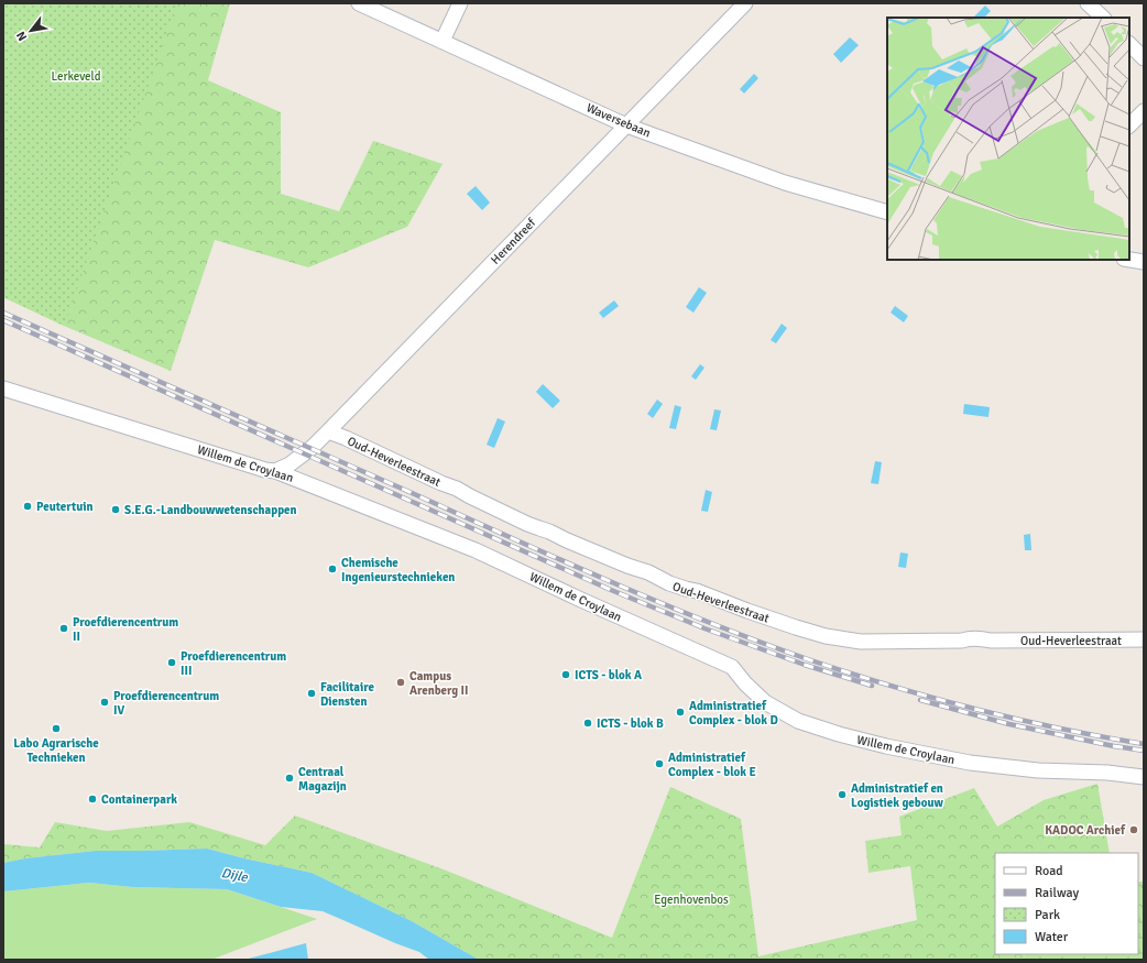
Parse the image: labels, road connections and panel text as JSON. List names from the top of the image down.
{
  "streets": {
    "street": [
      "Waversebaan",
      "Herendreef",
      "Oud-Heverleestraat",
      "Willem de Croylaan"
    ]
  },
  "crossings": [
    ["Waversebaan", "Herendreef"],
    ["Herendreef", "Oud-Heverleestraat"],
    ["Herendreef", "Willem de Croylaan"]
  ],
  "water": ["Dijle"],
  "parks": ["Lerkeveld", "Egenhovenbos"],
  "places": [
    "Peutertuin",
    "S.E.G.-Landbouwwetenschappen",
    "Chemische Ingenieurstechnieken",
    "Proefdierencentrum II",
    "Proefdierencentrum III",
    "ICTS - blok A",
    "Campus Arenberg II",
    "Facilitaire Diensten",
    "Proefdierencentrum IV",
    "Administratief Complex - blok D",
    "ICTS - blok B",
    "Labo Agrarische Technieken",
    "Administratief Complex - blok E",
    "Centraal Magazijn",
    "Administratief en Logistiek gebouw",
    "Containerpark",
    "KADOC Archief"
  ],
  "legend": [
    "Road",
    "Railway",
    "Park",
    "Water"
  ],
  "north": "bottom left"
}
